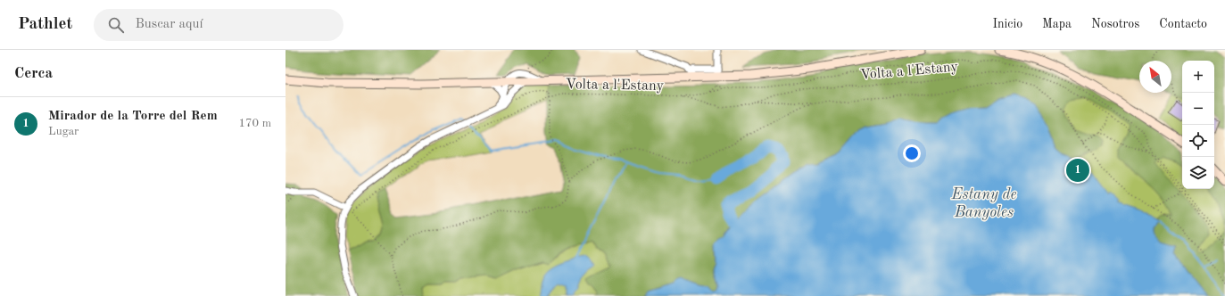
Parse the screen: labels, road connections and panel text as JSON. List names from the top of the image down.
{
  "streets": {
    "path": ["Volta a l'Estany"]
  },
  "water": ["Estany de Banyoles"],
  "north": "top left",
  "page": {
    "header": "Pathlet",
    "search": "Buscar aquí",
    "nav": [
      "Inicio",
      "Mapa",
      "Nosotros",
      "Contacto"
    ],
    "heading": "Cerca",
    "map_buttons": ["+", "−"],
    "list": [
      {
        "mark": "1",
        "name": "Mirador de la Torre del Rem",
        "note": "Lugar",
        "value": "170 m"
      }
    ],
    "pins": "1"
  }
}
